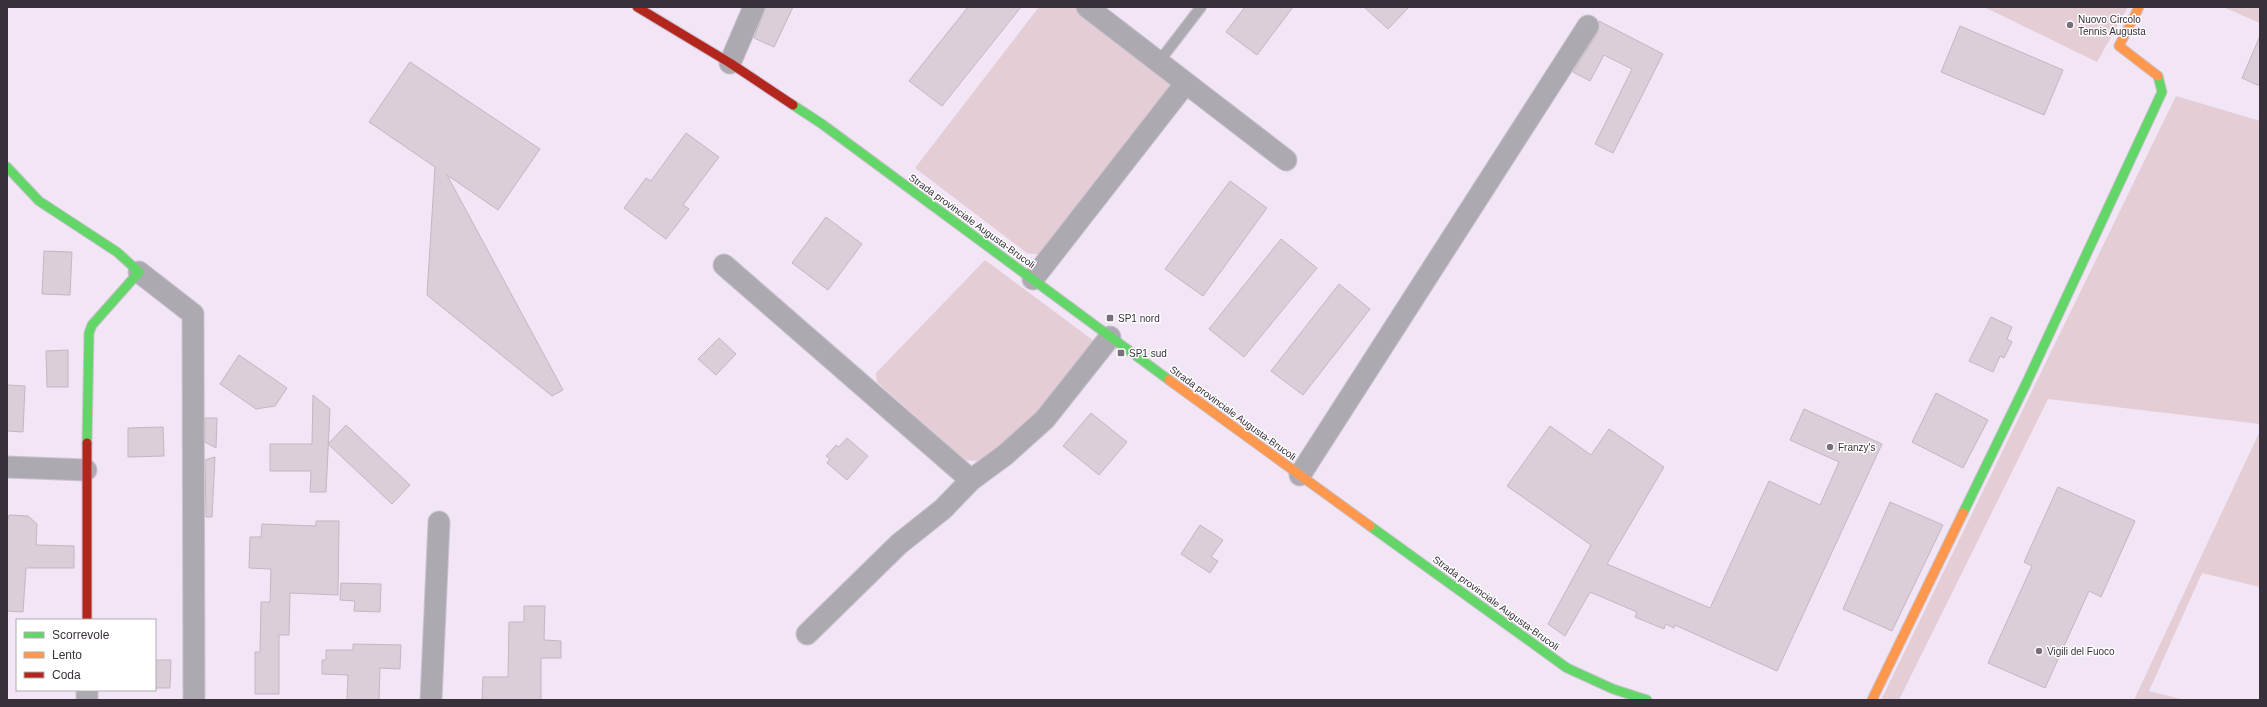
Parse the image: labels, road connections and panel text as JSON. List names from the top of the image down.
{
  "streets": {
    "street": ["Strada provinciale Augusta-Brucoli"]
  },
  "places": {
    "other": ["Nuovo Circolo Tennis Augusta", "Franzy's", "Vigili del Fuoco"],
    "transit": ["SP1 nord", "SP1 sud"]
  },
  "legend": ["Scorrevole", "Lento", "Coda"]
}
